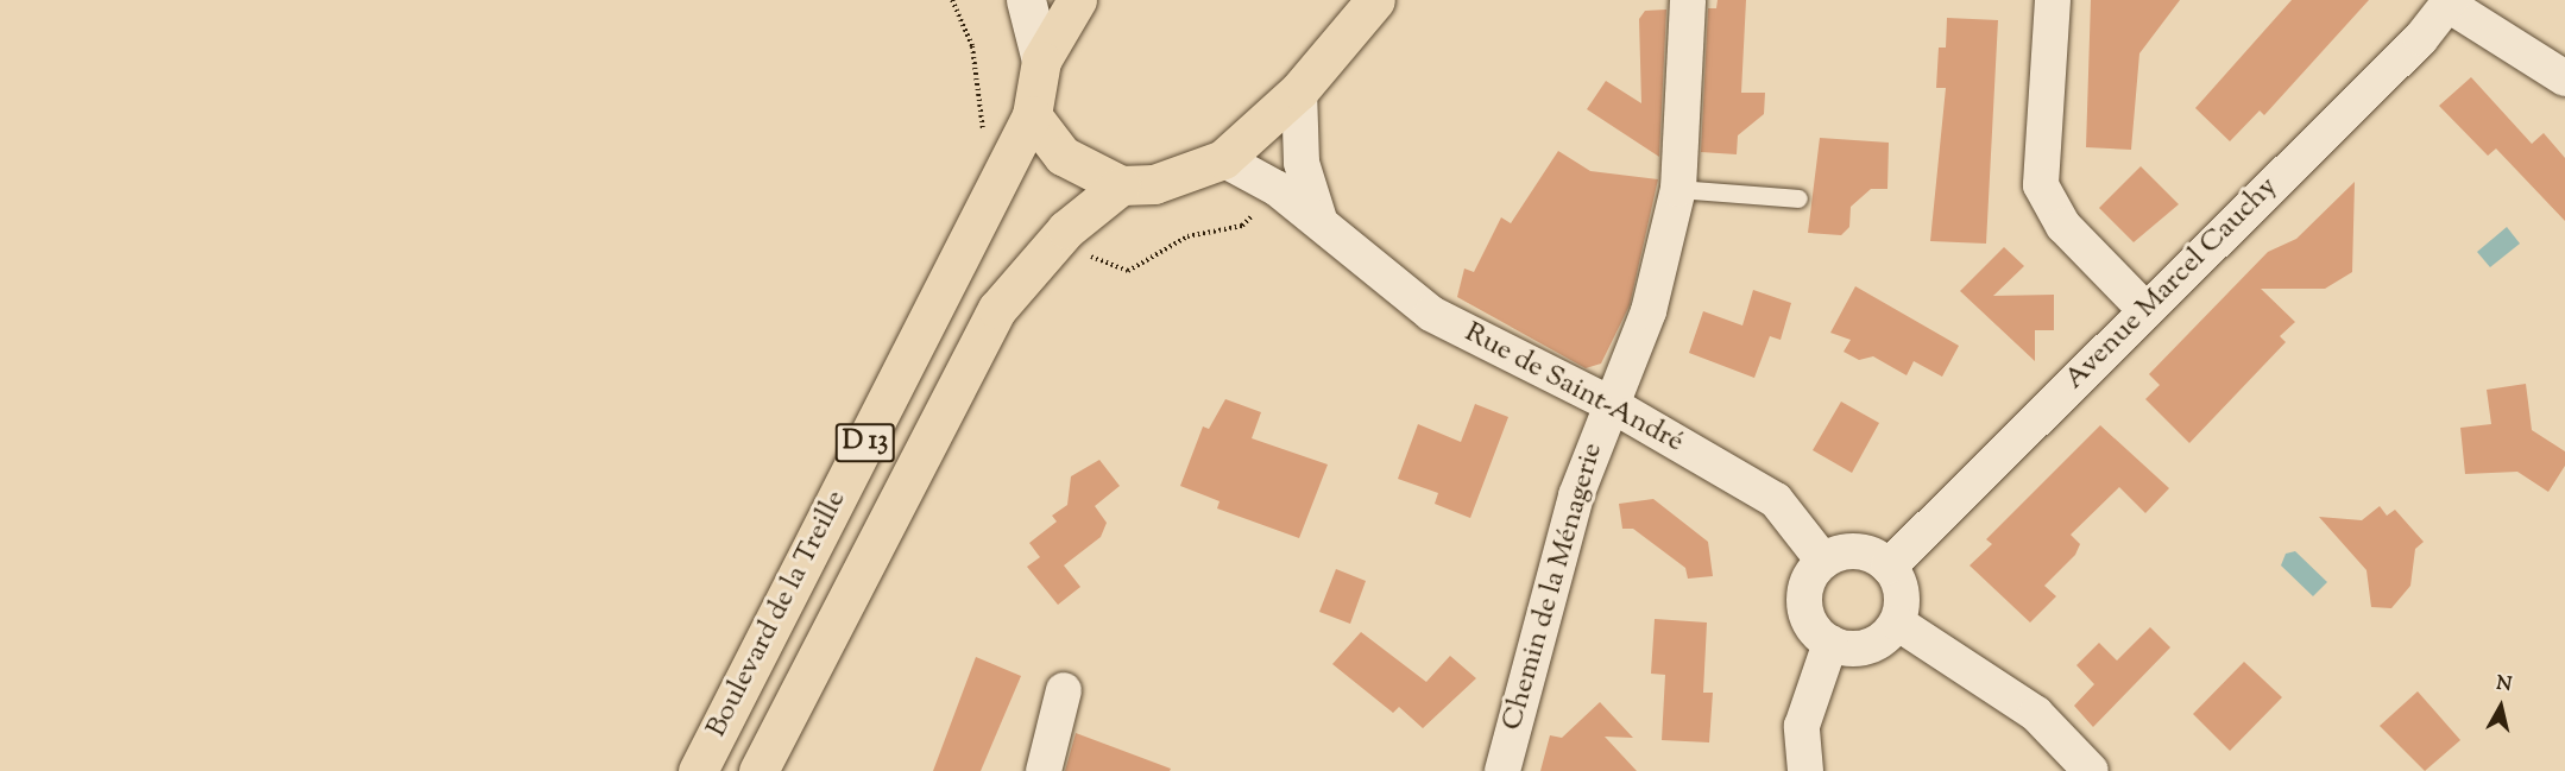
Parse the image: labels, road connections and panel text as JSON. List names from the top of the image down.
{
  "streets": {
    "main road": ["D 13", "Boulevard de la Treille"],
    "street": ["Avenue Marcel Cauchy", "Rue de Saint-André", "Chemin de la Ménagerie"]
  },
  "crossings": [
    ["Avenue Marcel Cauchy", "Rue de Saint-André"],
    ["Rue de Saint-André", "Chemin de la Ménagerie"]
  ],
  "north": "top"
}
